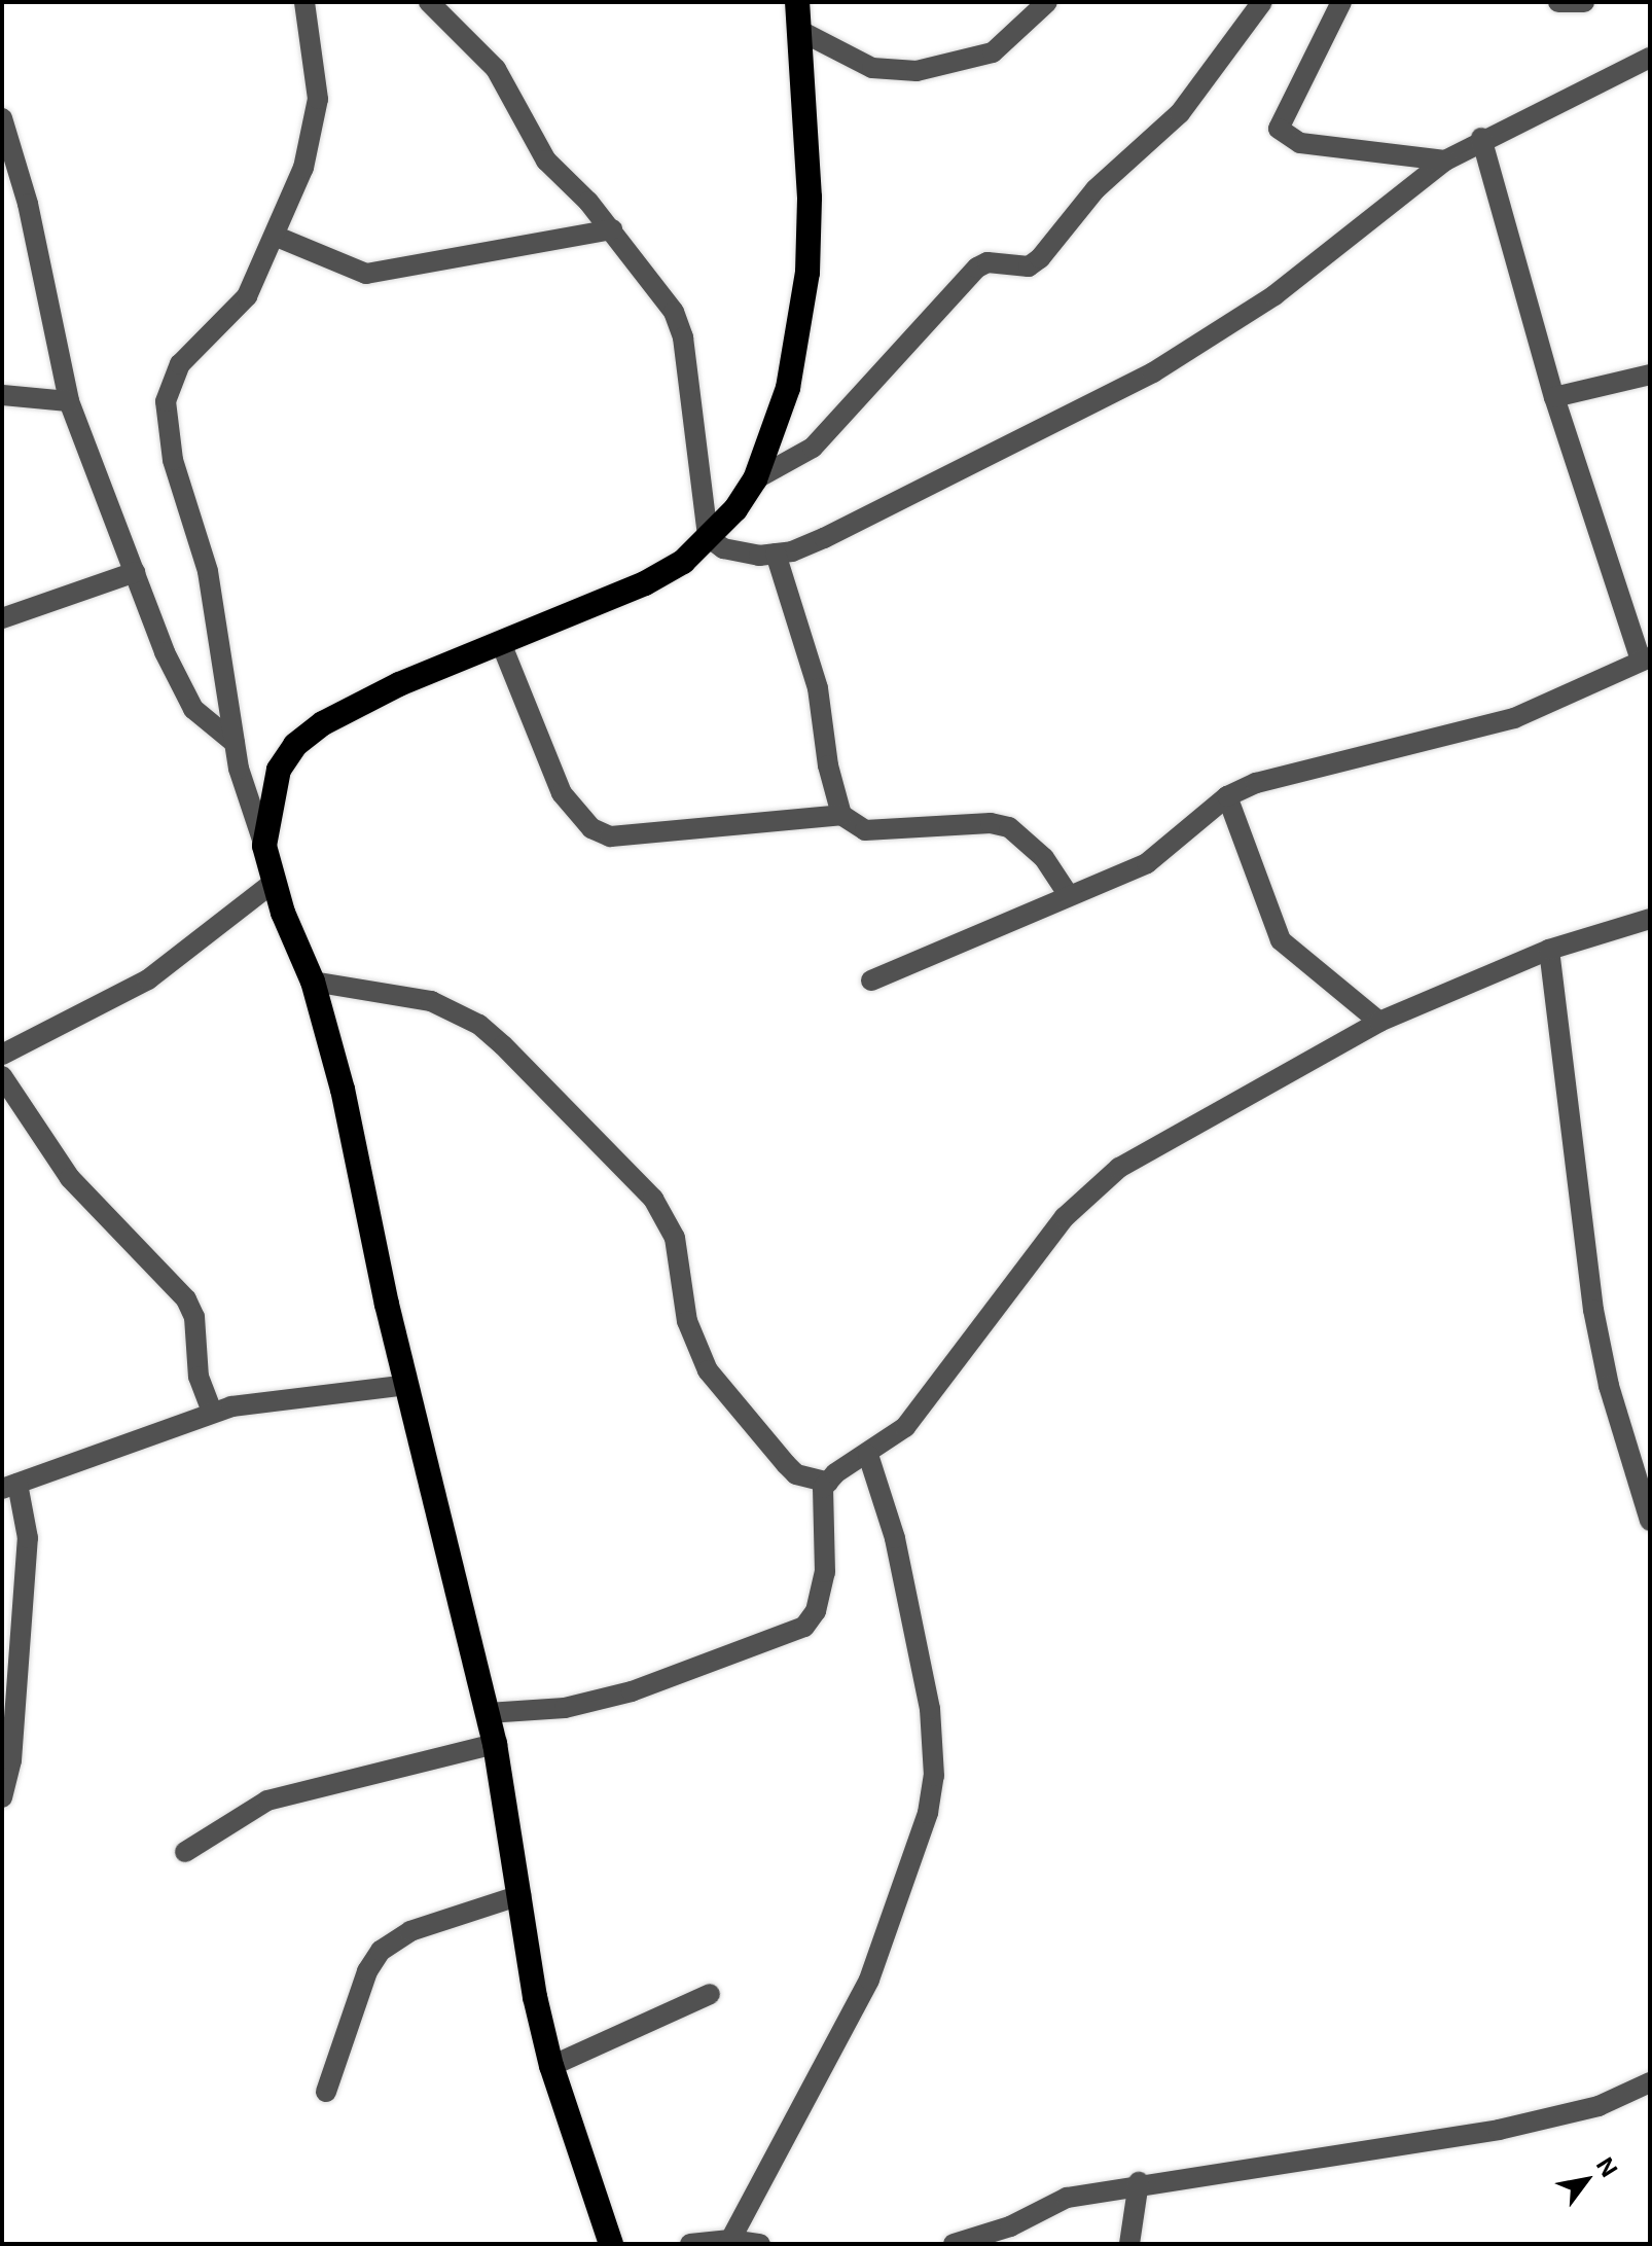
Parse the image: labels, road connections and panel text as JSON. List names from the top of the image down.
{
  "north": "top right"
}
